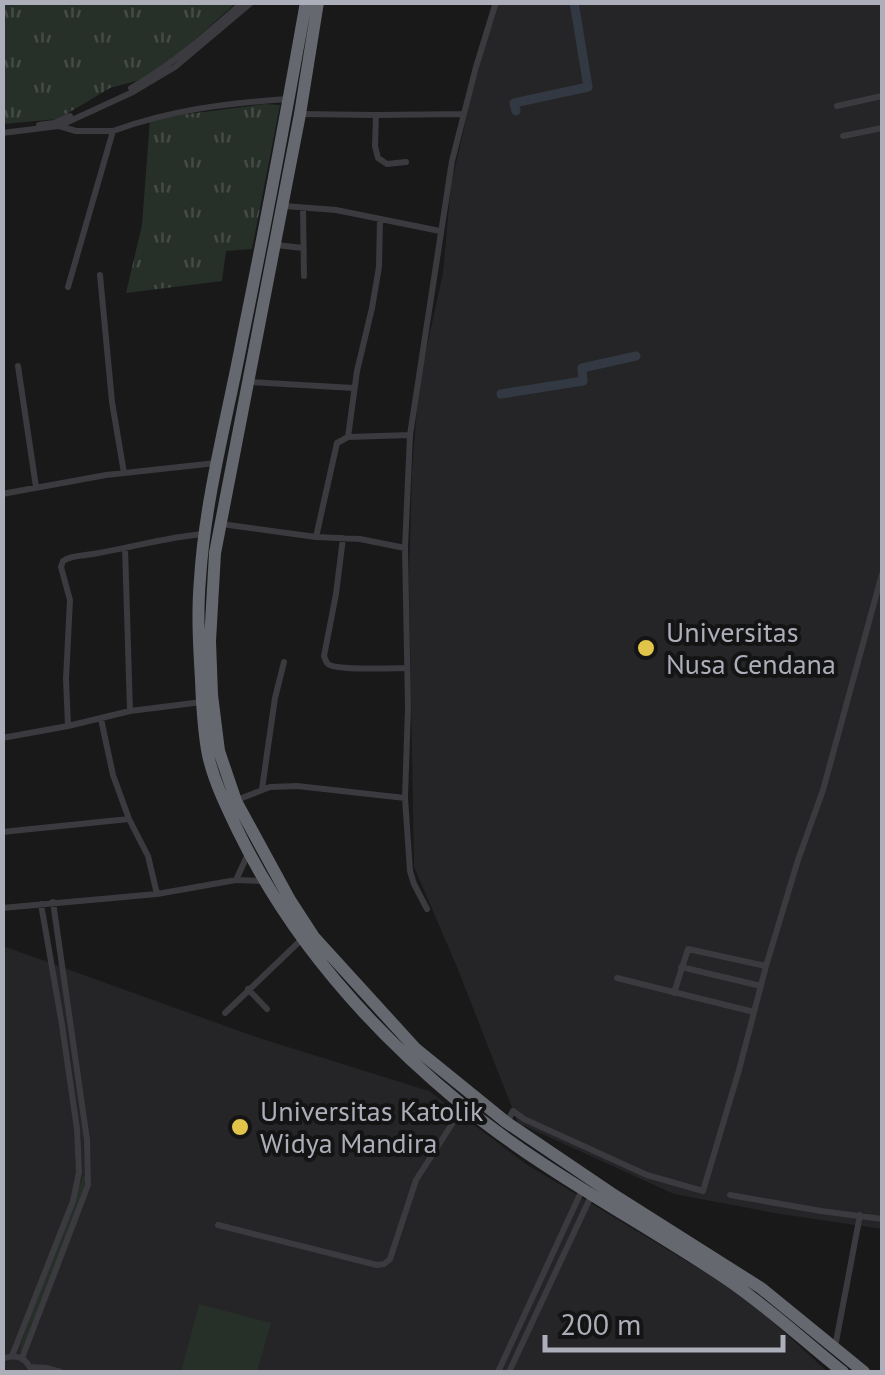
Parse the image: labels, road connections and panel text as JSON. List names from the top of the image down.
{
  "places": ["Universitas Nusa Cendana", "Universitas Katolik Widya Mandira"],
  "scale_bar": "200 m"
}
